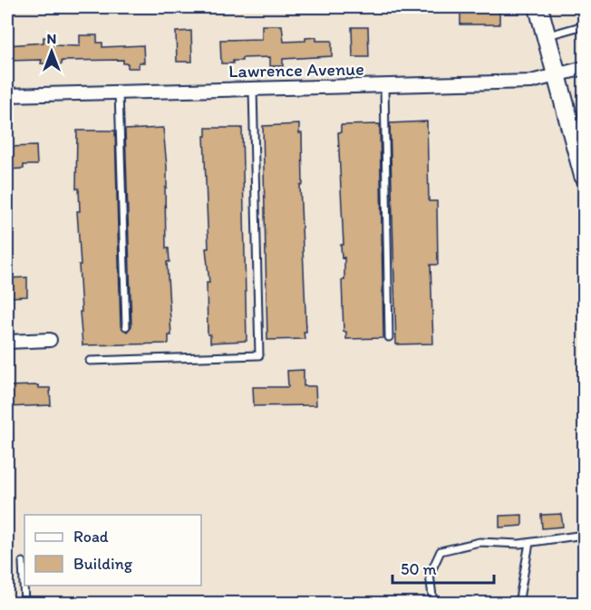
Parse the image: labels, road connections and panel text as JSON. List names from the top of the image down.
{
  "streets": {
    "street": ["Lawrence Avenue"]
  },
  "legend": ["Road", "Building"],
  "scale_bar": "50 m",
  "north": "top"
}
